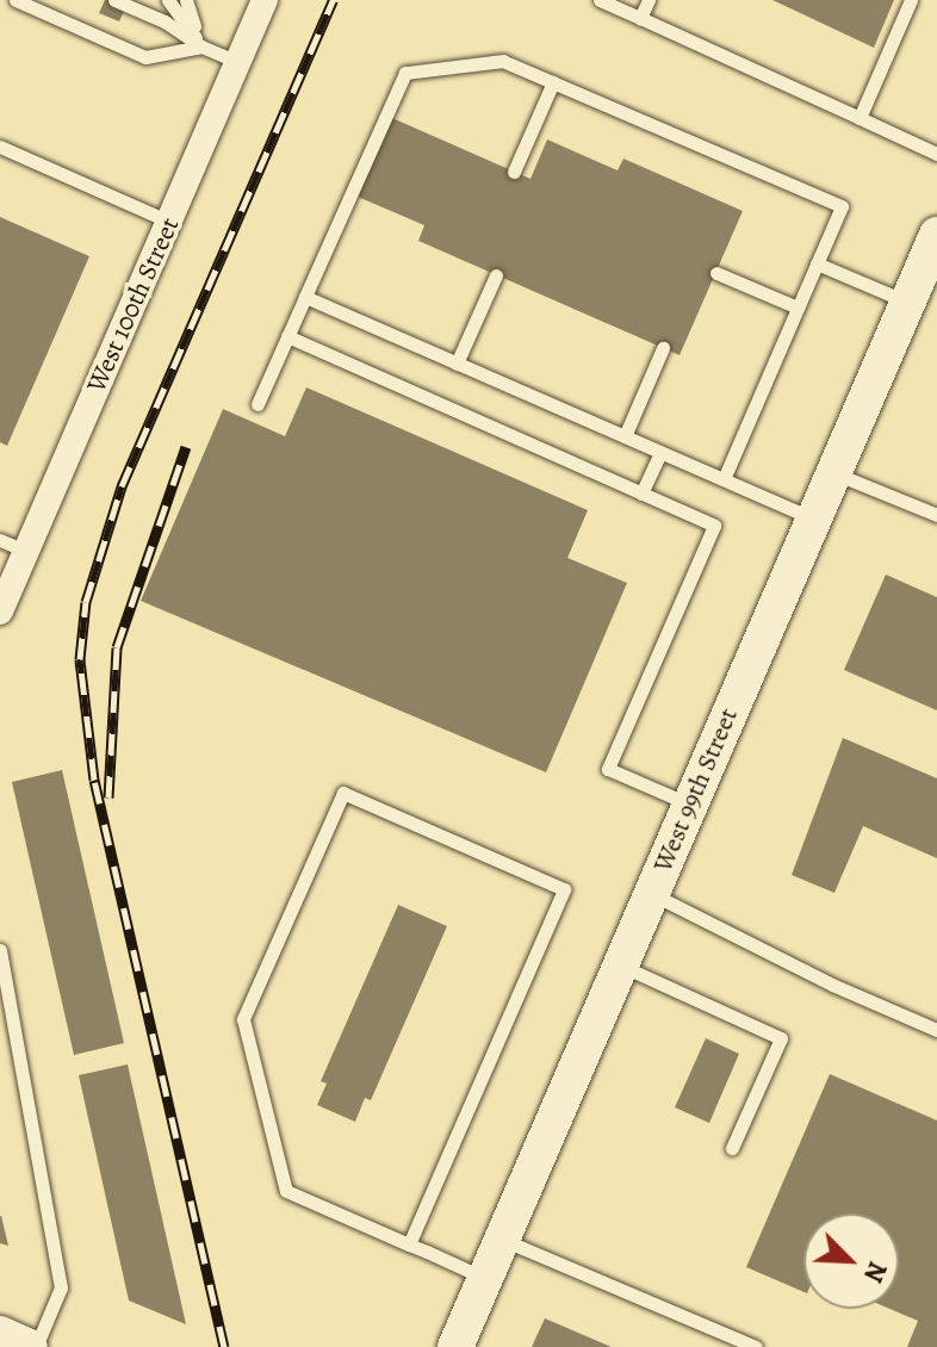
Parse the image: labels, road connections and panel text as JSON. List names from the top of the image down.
{
  "streets": {
    "street": ["West 100th Street", "West 99th Street"]
  },
  "north": "bottom right"
}
